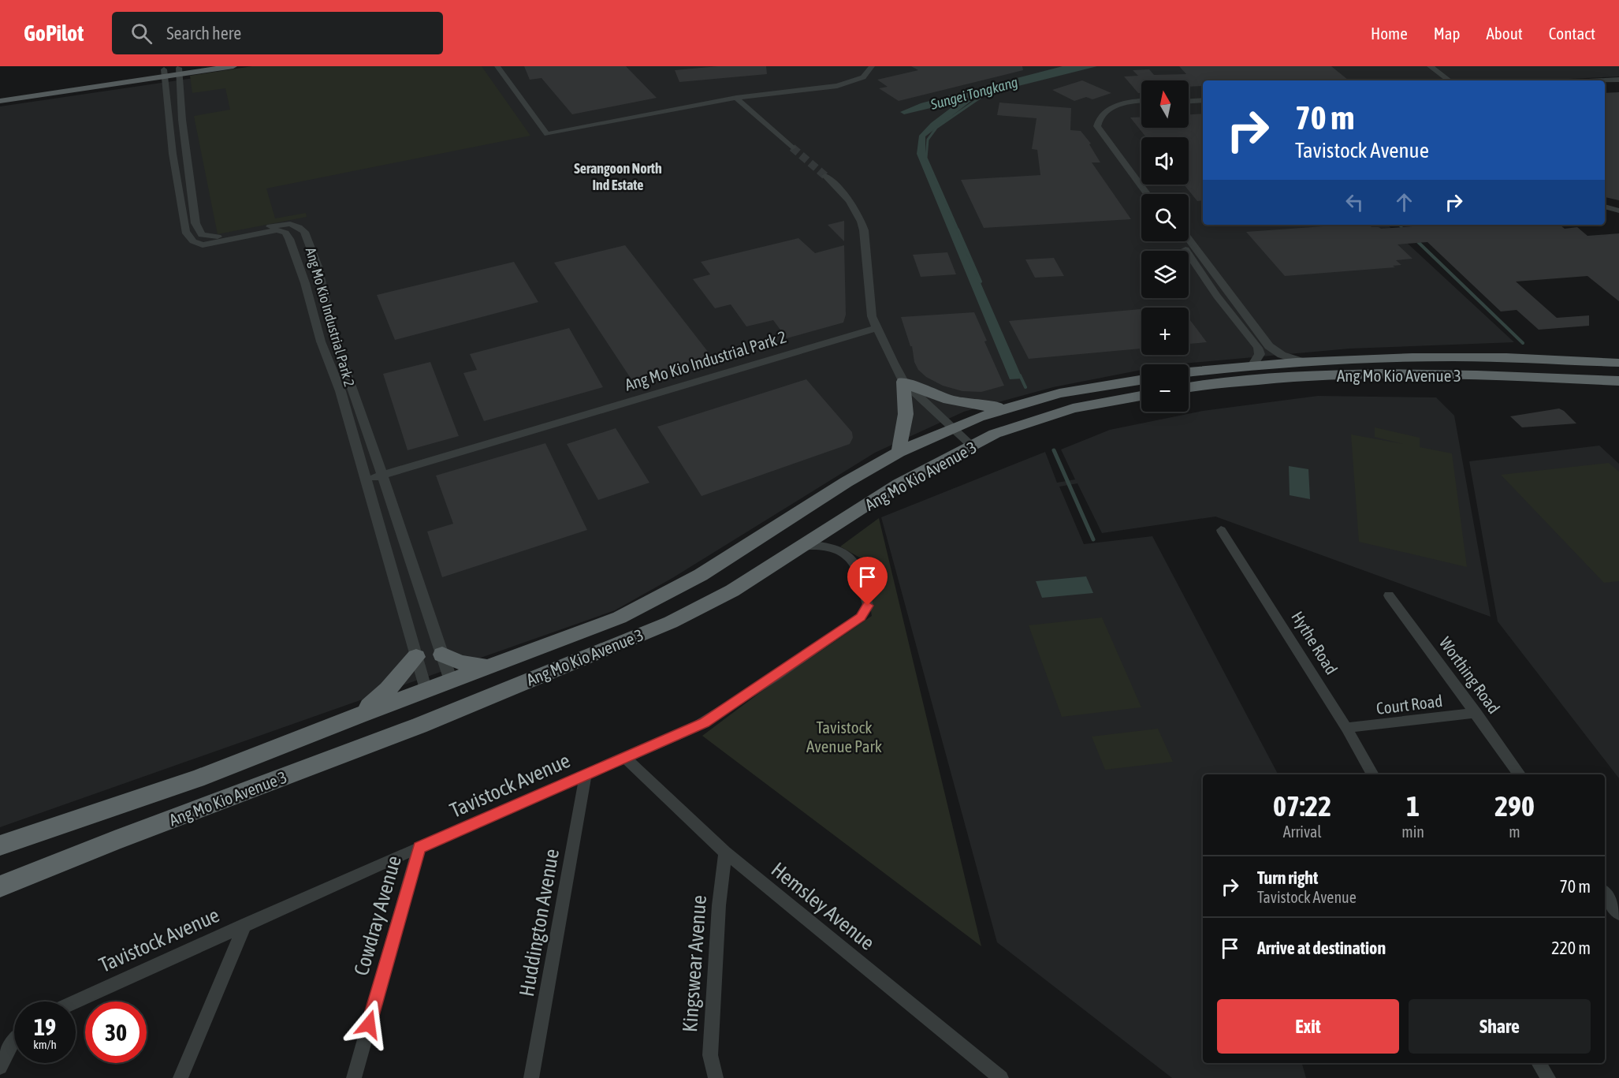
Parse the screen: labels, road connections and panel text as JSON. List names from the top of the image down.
{
  "streets": {
    "highway": ["Ang Mo Kio Avenue 3"],
    "street": [
      "Ang Mo Kio Industrial Park 2",
      "Hythe Road",
      "Worthing Road",
      "Court Road",
      "Tavistock Avenue",
      "Hemsley Avenue",
      "Cowdray Avenue",
      "Huddington Avenue",
      "Kingswear Avenue"
    ]
  },
  "crossings": [
    ["Ang Mo Kio Industrial Park 2", "Ang Mo Kio Avenue 3"],
    ["Ang Mo Kio Avenue 3", "Tavistock Avenue"],
    ["Hythe Road", "Court Road"],
    ["Worthing Road", "Court Road"],
    ["Tavistock Avenue", "Hemsley Avenue"],
    ["Tavistock Avenue", "Cowdray Avenue"],
    ["Tavistock Avenue", "Huddington Avenue"],
    ["Hemsley Avenue", "Kingswear Avenue"]
  ],
  "districts": ["Serangoon North Ind Estate"],
  "water": ["Sungei Tongkang"],
  "parks": ["Tavistock Avenue Park"],
  "north": "top",
  "page": {
    "header": "GoPilot",
    "search": "Search here",
    "nav": [
      "Home",
      "Map",
      "About",
      "Contact"
    ],
    "map_buttons": ["+", "−"],
    "turn": ["70 m", "Tavistock Avenue"],
    "eta": [
      "07:22",
      "Arrival",
      "1",
      "min",
      "290",
      "m"
    ],
    "list": [
      {
        "name": "Turn right",
        "note": "Tavistock Avenue",
        "value": "70 m"
      },
      {
        "name": "Arrive at destination",
        "value": "220 m"
      }
    ],
    "buttons": ["Exit", "Share"],
    "speed": "19 km/h",
    "limit": "30"
  }
}
